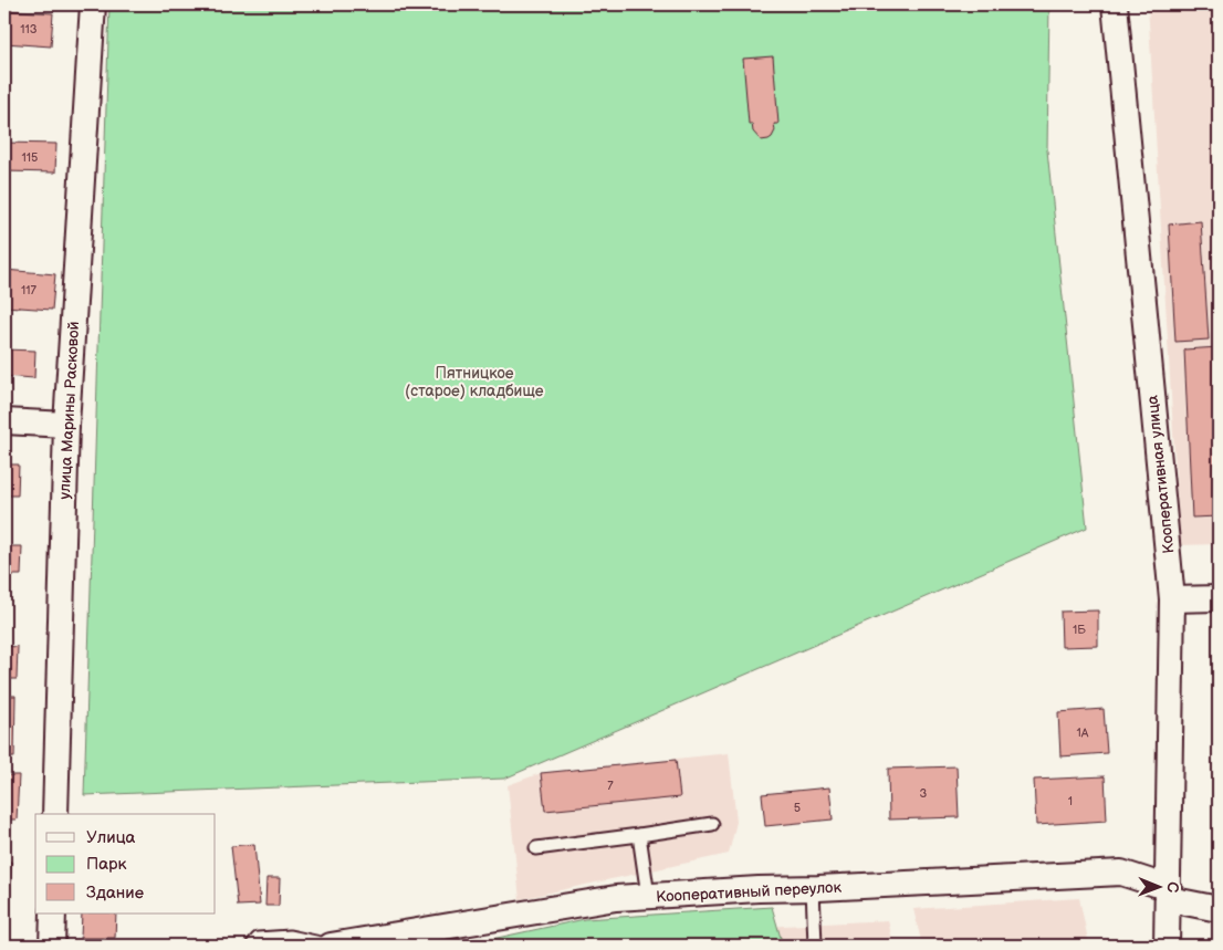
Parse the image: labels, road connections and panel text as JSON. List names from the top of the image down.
{
  "streets": {
    "street": ["улица Марины Расковой", "Кооперативная улица", "Кооперативный переулок"]
  },
  "crossings": [
    ["Кооперативная улица", "Кооперативный переулок"]
  ],
  "parks": ["Пятницкое (старое) кладбище"],
  "house_numbers": [
    "113",
    "115",
    "117",
    "1Б",
    "1А",
    "7",
    "3",
    "1",
    "5"
  ],
  "legend": ["Улица", "Парк", "Здание"],
  "north": "right"
}
